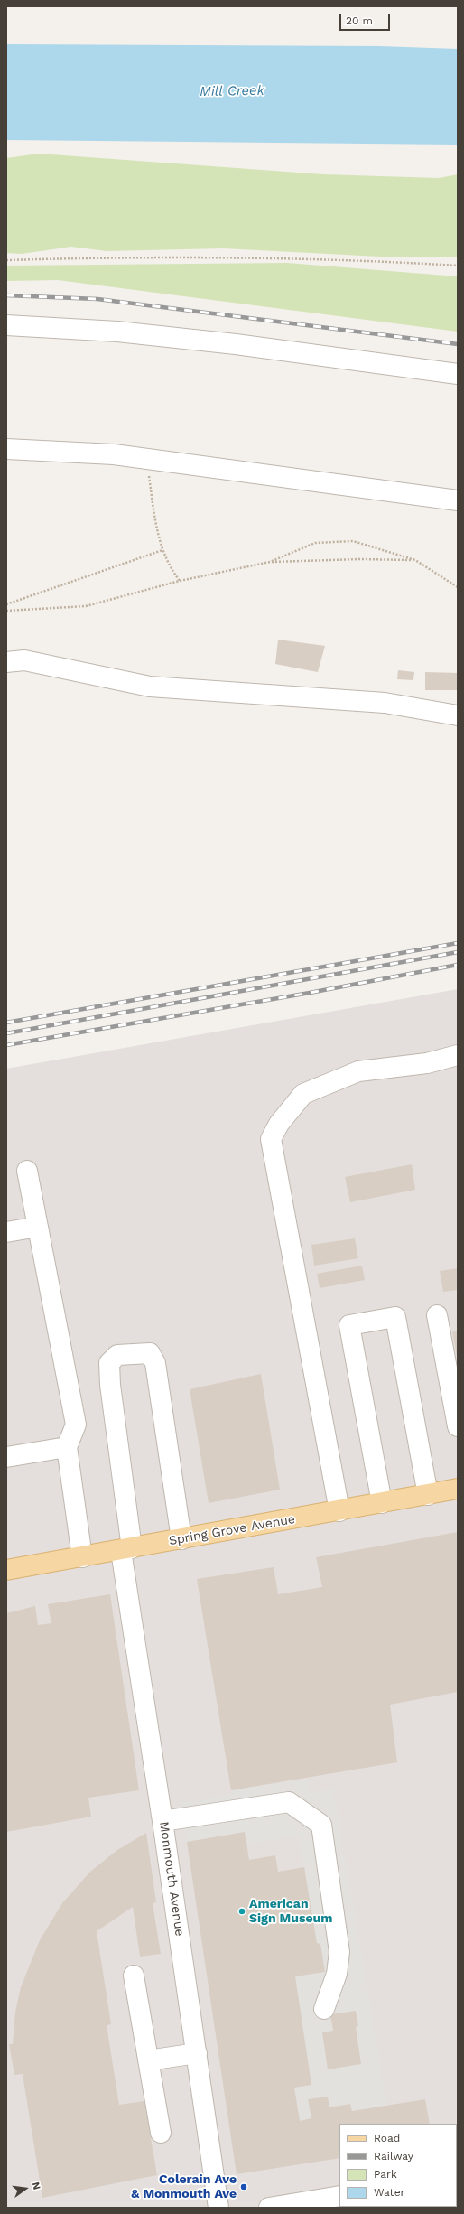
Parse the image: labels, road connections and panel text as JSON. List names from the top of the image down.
{
  "streets": {
    "main road": ["Spring Grove Avenue"],
    "street": ["Monmouth Avenue"]
  },
  "crossings": [
    ["Spring Grove Avenue", "Monmouth Avenue"]
  ],
  "water": ["Mill Creek"],
  "places": ["American Sign Museum", "Colerain Ave & Monmouth Ave"],
  "legend": [
    "Road",
    "Railway",
    "Park",
    "Water"
  ],
  "scale_bar": "20 m",
  "north": "right"
}
